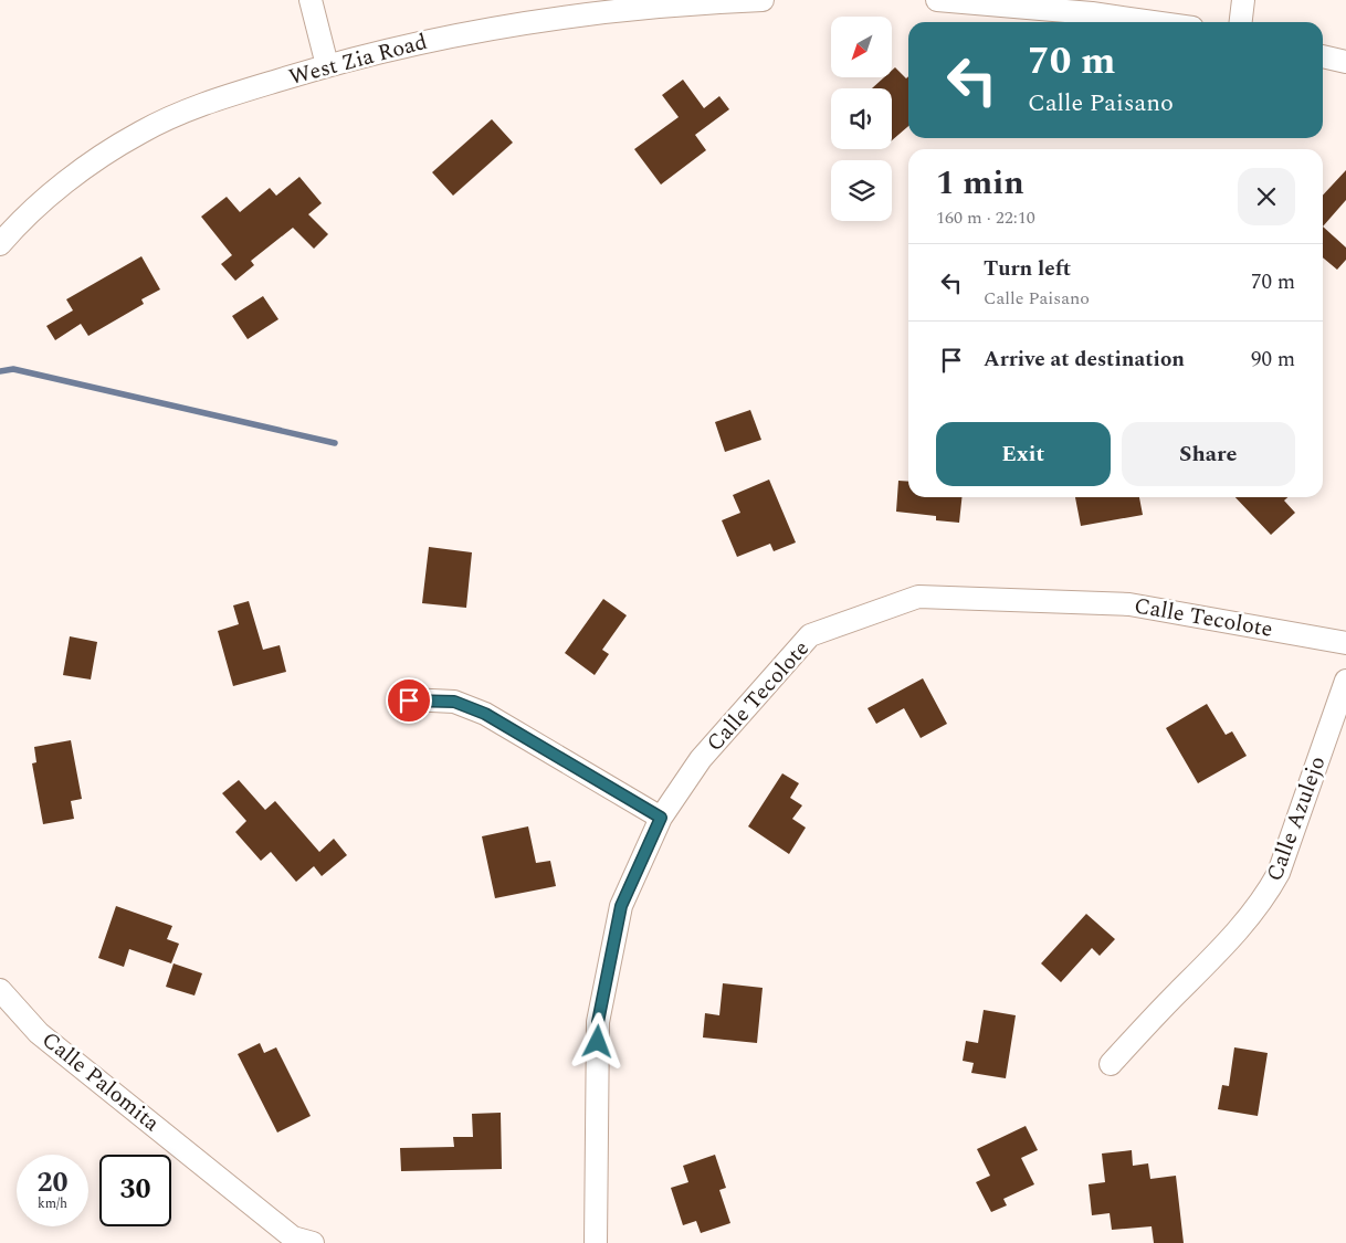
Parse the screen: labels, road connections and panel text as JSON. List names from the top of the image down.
{
  "streets": {
    "street": [
      "West Zia Road",
      "Calle Tecolote",
      "Calle Azulejo",
      "Calle Palomita"
    ]
  },
  "north": "bottom left",
  "page": {
    "turn": ["70 m", "Calle Paisano"],
    "heading": ["1 min", "160 m · 22:10"],
    "list": [
      {
        "name": "Turn left",
        "note": "Calle Paisano",
        "value": "70 m"
      },
      {
        "name": "Arrive at destination",
        "value": "90 m"
      }
    ],
    "buttons": ["Exit", "Share"],
    "speed": "20 km/h",
    "limit": "30"
  }
}
